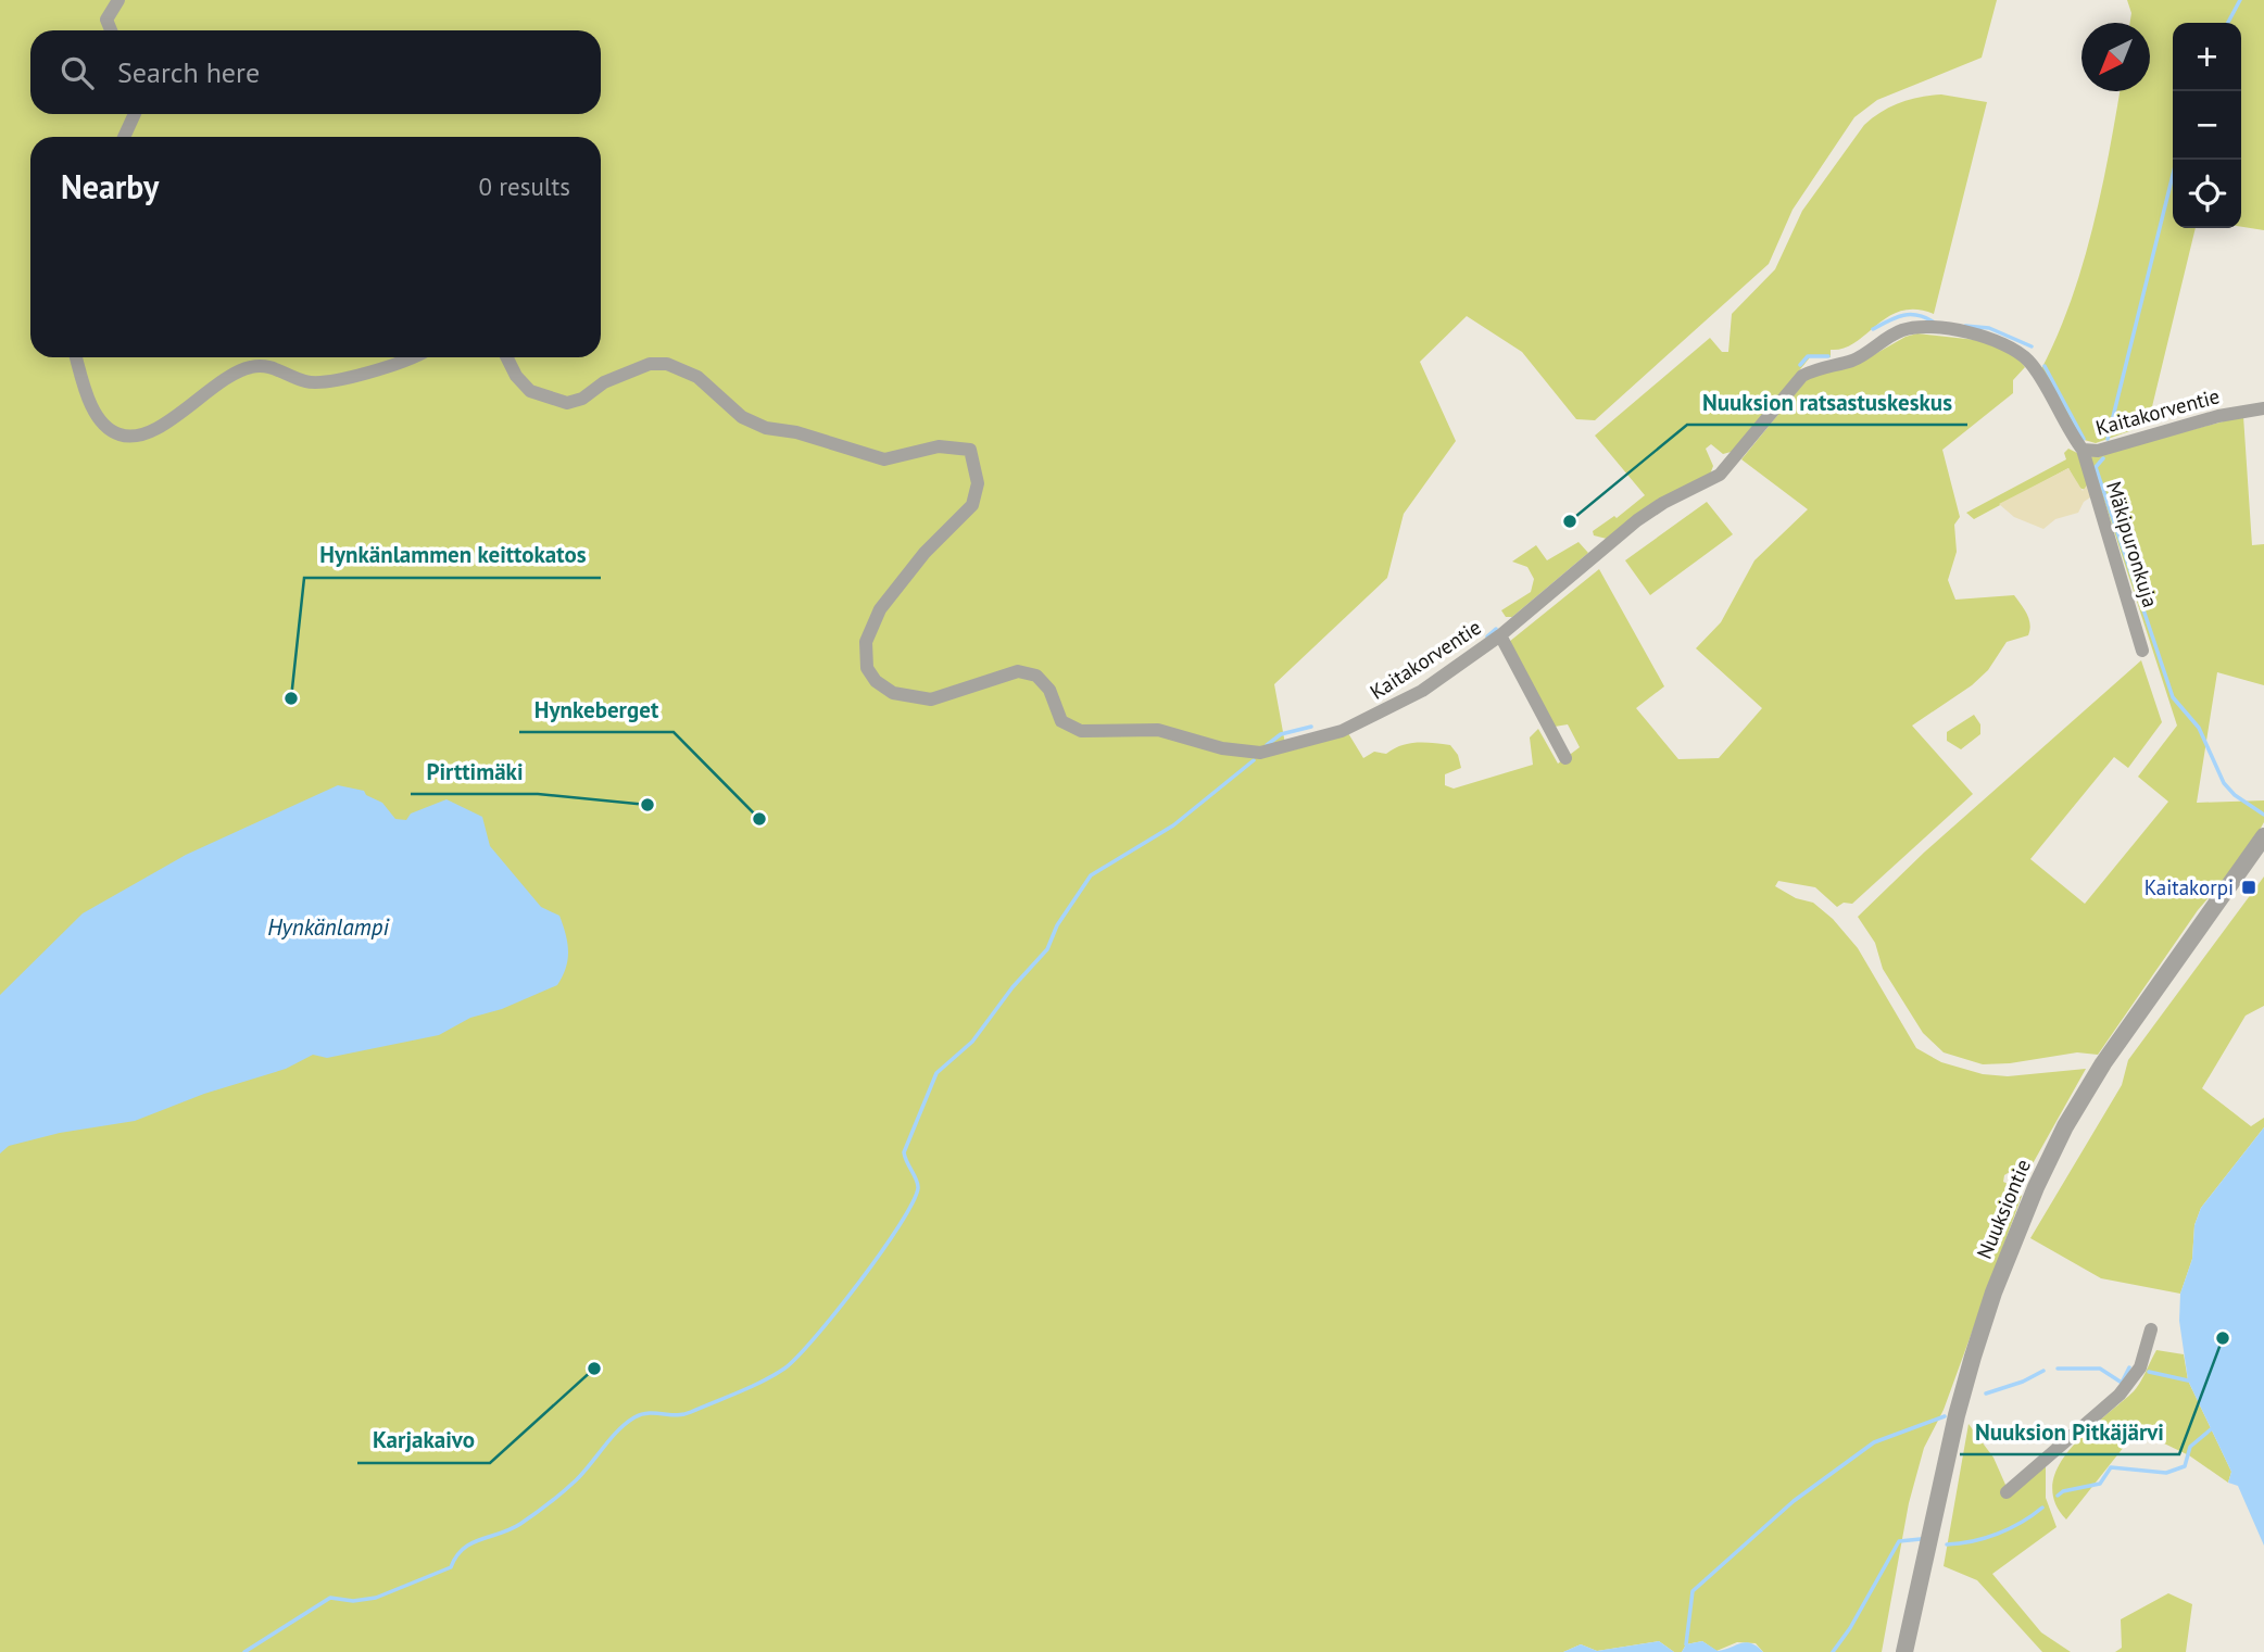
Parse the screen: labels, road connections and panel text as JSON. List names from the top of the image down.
{
  "streets": {
    "street": ["Kaitakorventie", "Mäkipuronkuja", "Nuuksiontie"]
  },
  "crossings": [
    ["Kaitakorventie", "Mäkipuronkuja"]
  ],
  "water": ["Hynkänlampi"],
  "places": {
    "other": [
      "Nuuksion ratsastuskeskus",
      "Hynkänlammen keittokatos",
      "Pirttimäki",
      "Hynkeberget",
      "Nuuksion Pitkäjärvi",
      "Karjakaivo"
    ],
    "transit": ["Kaitakorpi"]
  },
  "north": "bottom left",
  "page": {
    "map_buttons": ["+", "−"],
    "search": "Search here",
    "heading": ["Nearby", "0 results"]
  }
}
